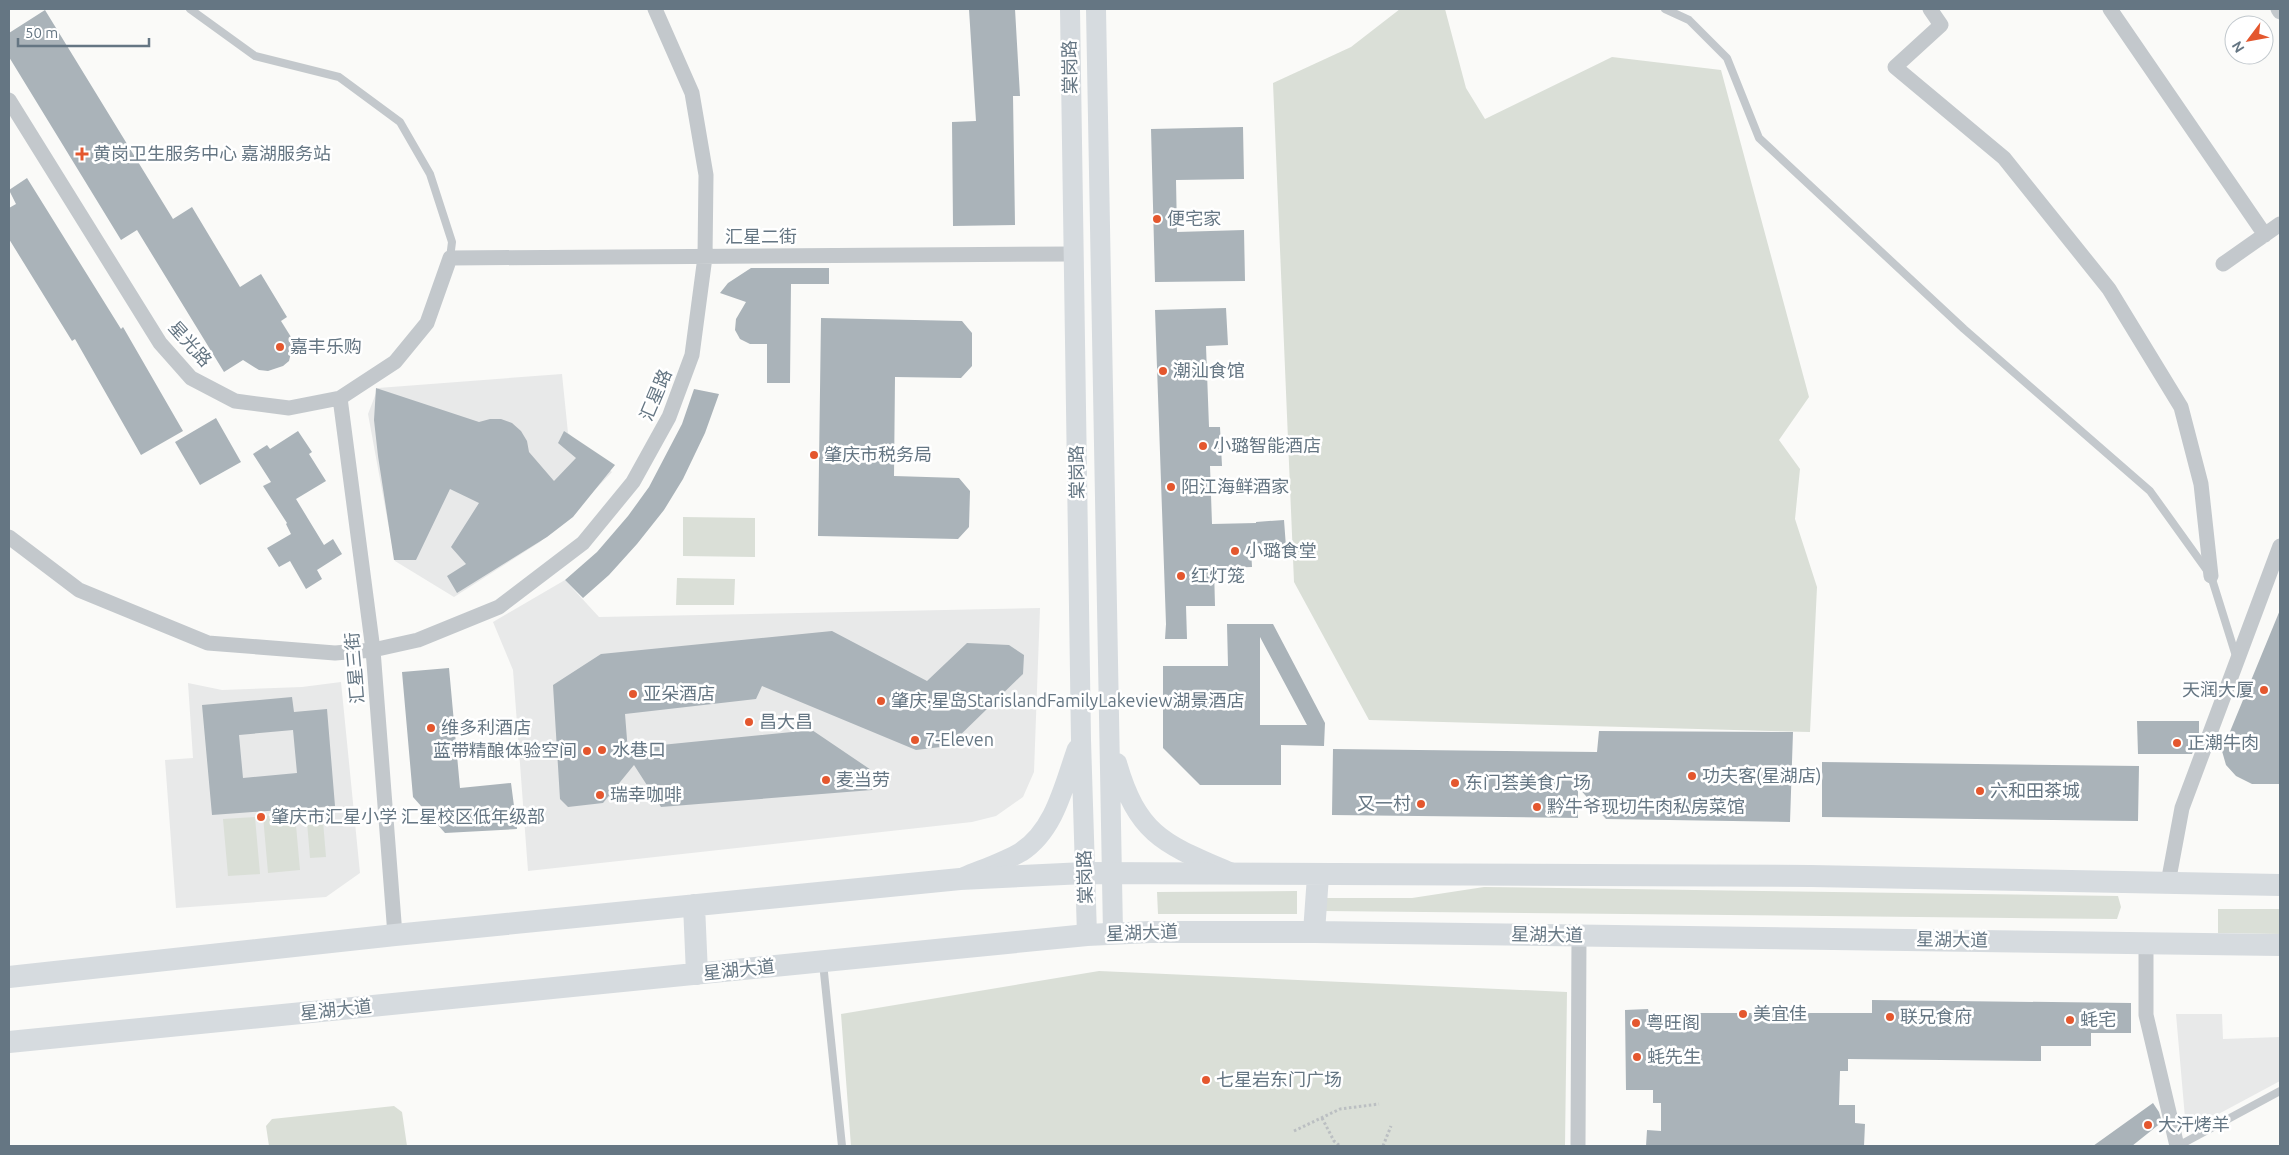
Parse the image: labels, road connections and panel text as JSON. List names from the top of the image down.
{
  "streets": {
    "main road": ["棠岗路", "星湖大道"],
    "street": [
      "汇星二街",
      "星光路",
      "汇星路",
      "汇星三街"
    ]
  },
  "crossings": [
    ["棠岗路", "汇星二街"],
    ["棠岗路", "星湖大道"],
    ["汇星二街", "星光路"],
    ["汇星二街", "汇星路"],
    ["星光路", "汇星三街"],
    ["汇星路", "汇星三街"]
  ],
  "places": {
    "health": ["黄岗卫生服务中心 嘉湖服务站"],
    "other": [
      "便宅家",
      "嘉丰乐购",
      "潮汕食馆",
      "小璐智能酒店",
      "肇庆市税务局",
      "阳江海鲜酒家",
      "小璐食堂",
      "红灯笼",
      "天润大厦",
      "亚朵酒店",
      "肇庆·星岛StarislandFamilyLakeview湖景酒店",
      "昌大昌",
      "维多利酒店",
      "7-Eleven",
      "正潮牛肉",
      "水巷口",
      "蓝带精酿体验空间",
      "功夫客(星湖店)",
      "麦当劳",
      "东门荟美食广场",
      "六和田茶城",
      "瑞幸咖啡",
      "又一村",
      "黔牛爷现切牛肉私房菜馆",
      "肇庆市汇星小学 汇星校区低年级部",
      "美宜佳",
      "联兄食府",
      "蚝宅",
      "粤旺阁",
      "蚝先生",
      "七星岩东门广场",
      "大汗烤羊"
    ]
  },
  "scale_bar": "50 m",
  "north": "bottom left"
}
